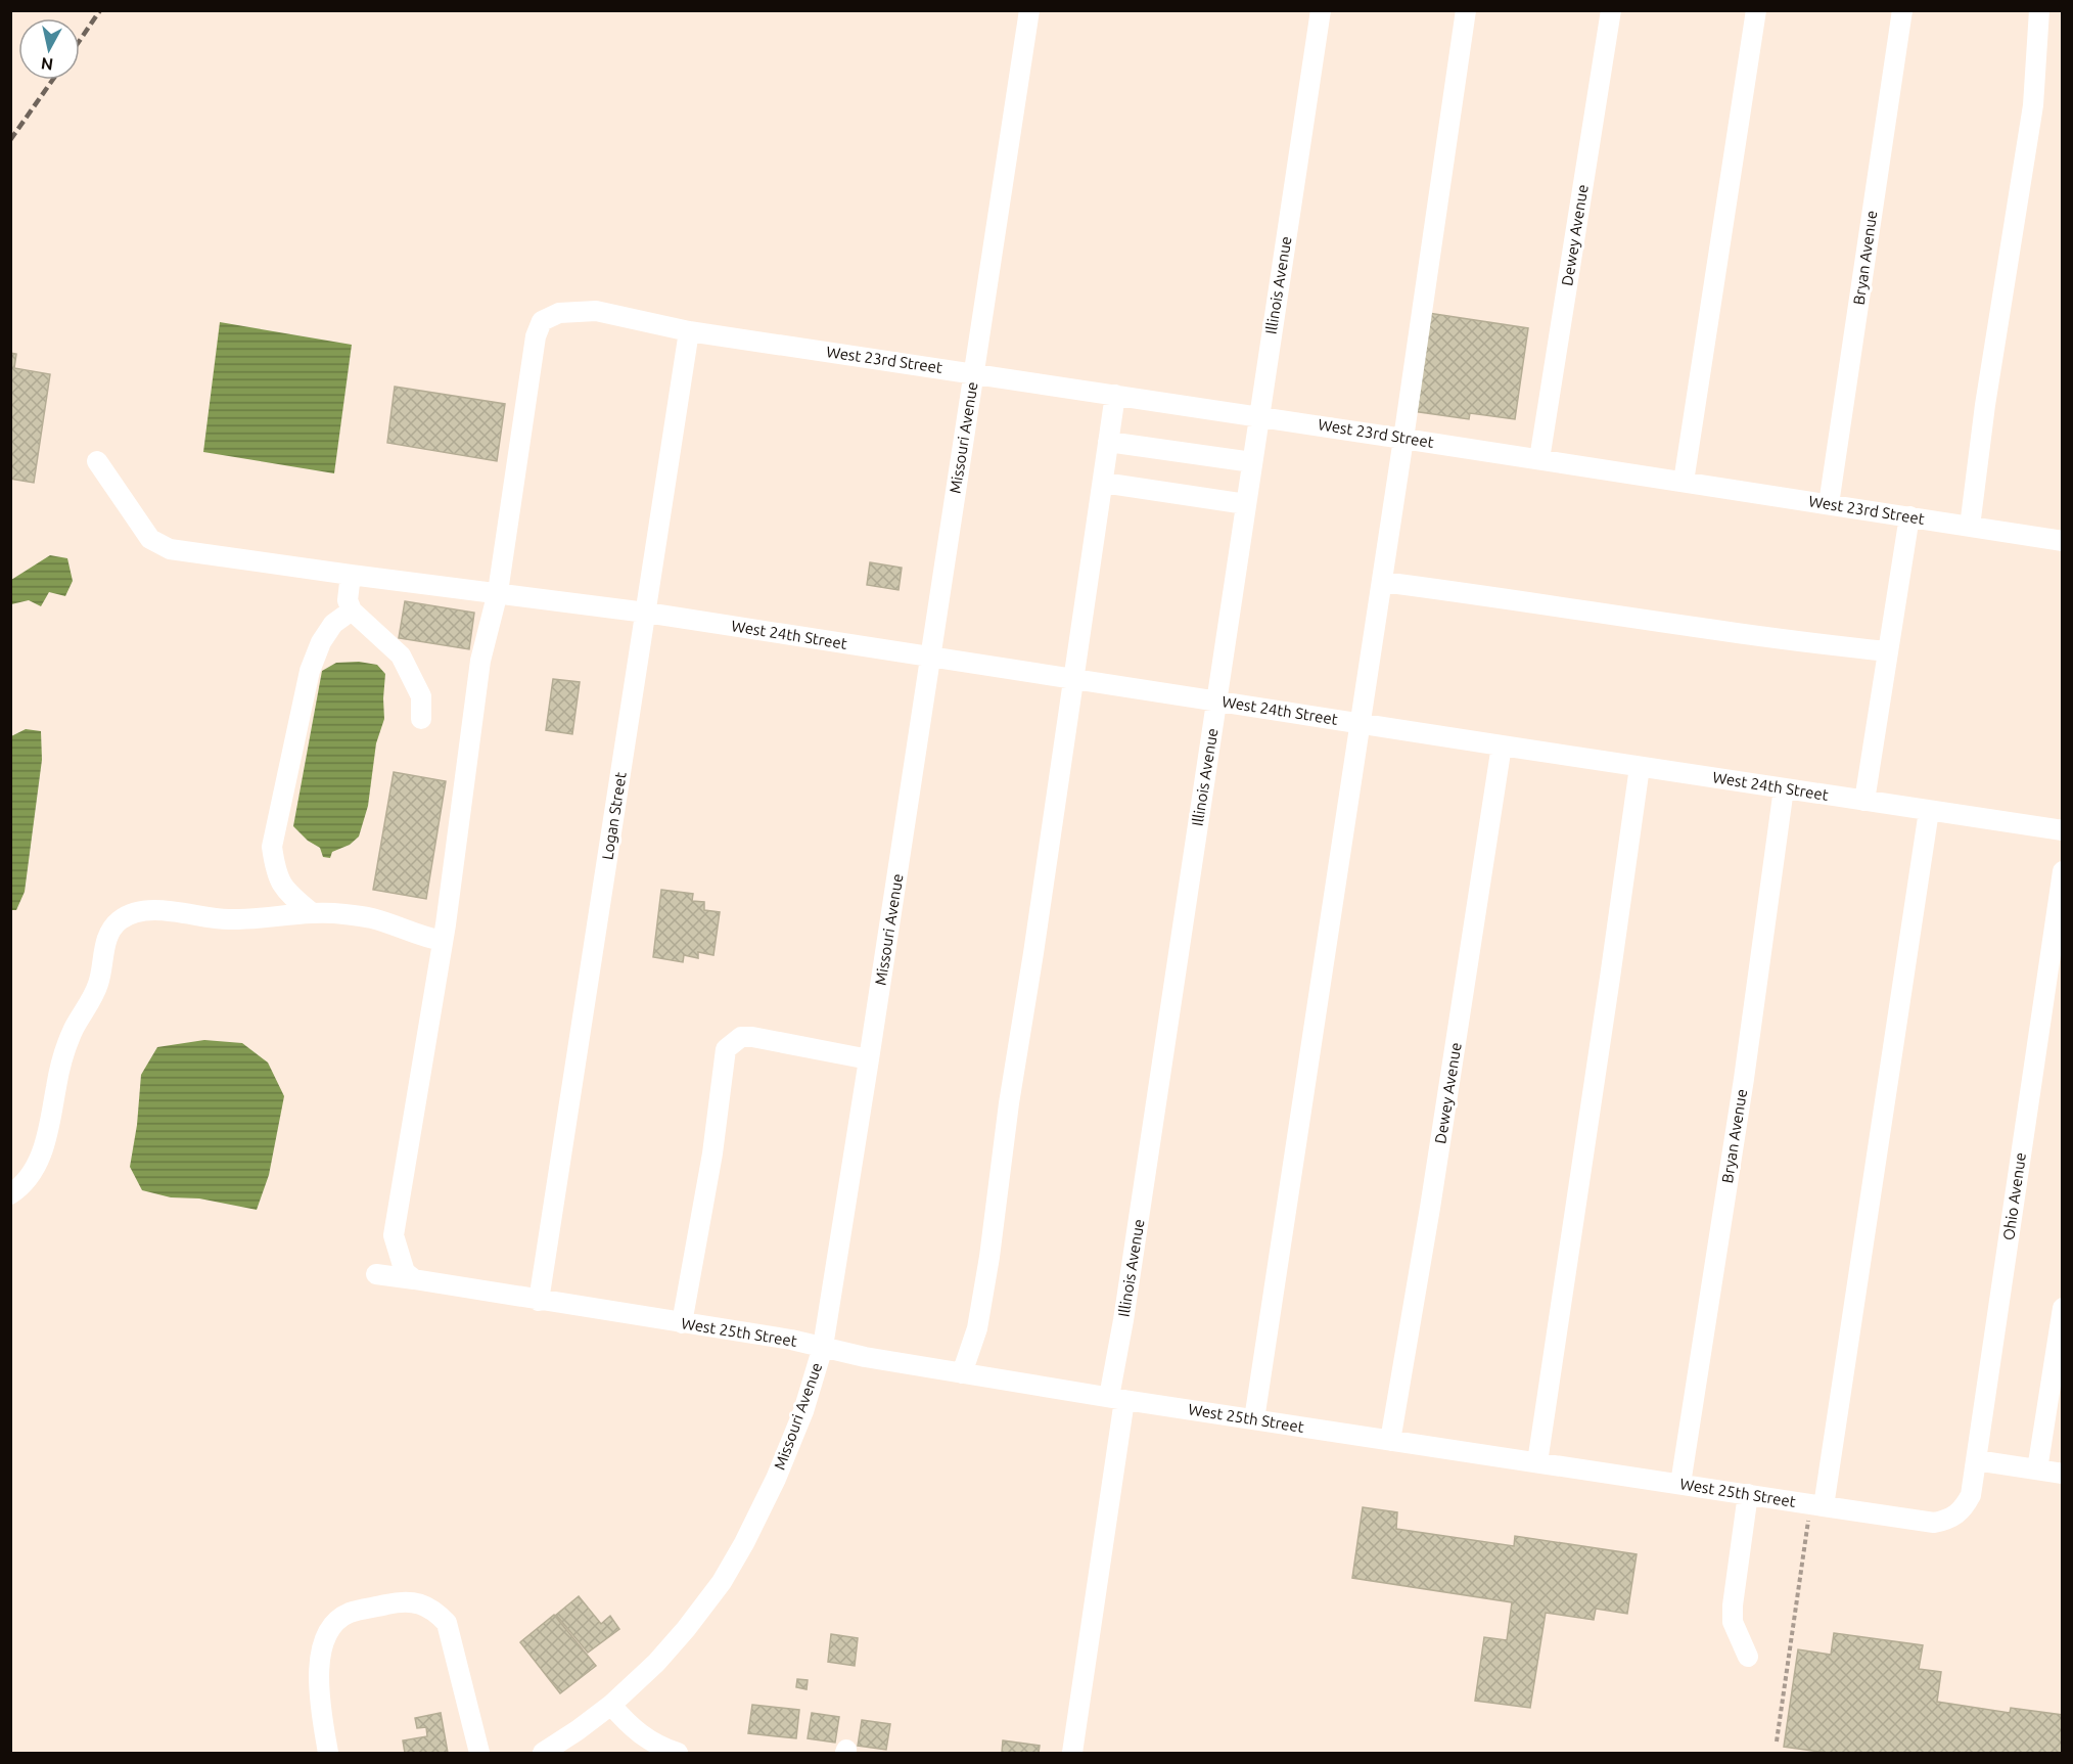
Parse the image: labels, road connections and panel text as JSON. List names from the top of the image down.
{
  "streets": {
    "street": [
      "Dewey Avenue",
      "Bryan Avenue",
      "Illinois Avenue",
      "West 23rd Street",
      "Missouri Avenue",
      "West 24th Street",
      "Logan Street",
      "Ohio Avenue",
      "West 25th Street"
    ]
  },
  "crossings": [
    ["Dewey Avenue", "West 23rd Street"],
    ["Dewey Avenue", "West 24th Street"],
    ["Dewey Avenue", "West 25th Street"],
    ["Bryan Avenue", "West 23rd Street"],
    ["Bryan Avenue", "West 24th Street"],
    ["Bryan Avenue", "West 25th Street"],
    ["Illinois Avenue", "West 23rd Street"],
    ["Illinois Avenue", "West 24th Street"],
    ["Illinois Avenue", "West 25th Street"],
    ["West 23rd Street", "Missouri Avenue"],
    ["West 23rd Street", "West 24th Street"],
    ["West 23rd Street", "Logan Street"],
    ["Missouri Avenue", "West 24th Street"],
    ["Missouri Avenue", "West 25th Street"],
    ["West 24th Street", "Logan Street"],
    ["Logan Street", "West 25th Street"],
    ["Ohio Avenue", "West 25th Street"]
  ],
  "north": "bottom"
}
